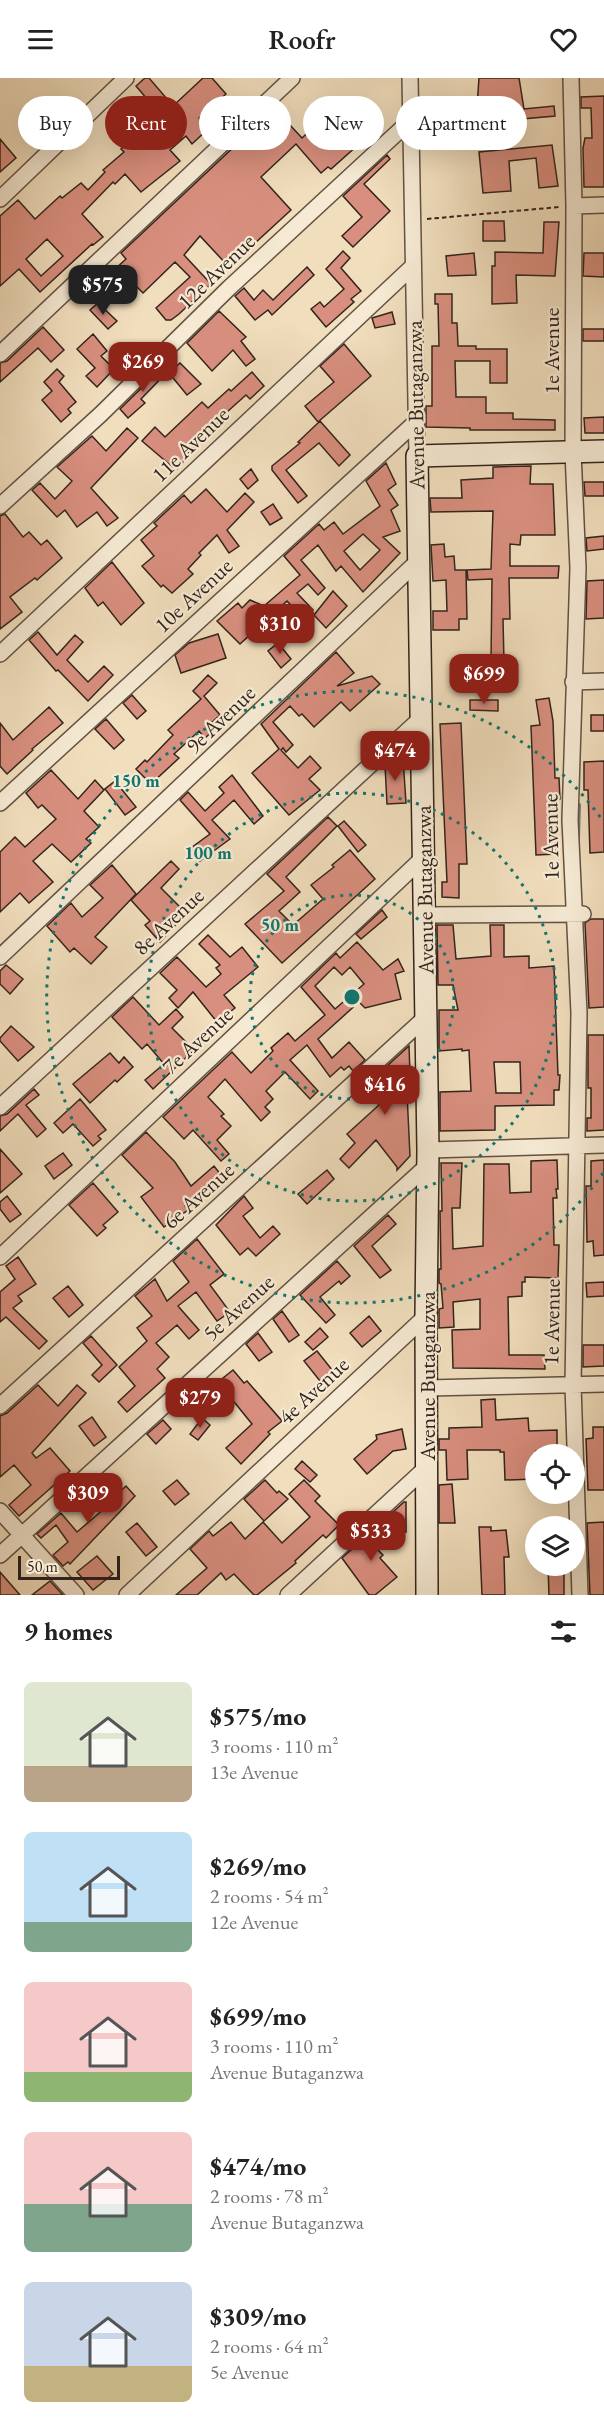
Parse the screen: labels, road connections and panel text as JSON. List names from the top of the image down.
{
  "streets": {
    "street": [
      "12e Avenue",
      "1e Avenue",
      "Avenue Butaganzwa",
      "11e Avenue",
      "10e Avenue",
      "9e Avenue",
      "8e Avenue",
      "7e Avenue",
      "6e Avenue",
      "5e Avenue",
      "4e Avenue"
    ]
  },
  "crossings": [
    ["Avenue Butaganzwa", "11e Avenue"],
    ["Avenue Butaganzwa", "10e Avenue"],
    ["Avenue Butaganzwa", "9e Avenue"],
    ["Avenue Butaganzwa", "8e Avenue"],
    ["Avenue Butaganzwa", "7e Avenue"],
    ["Avenue Butaganzwa", "6e Avenue"],
    ["Avenue Butaganzwa", "5e Avenue"],
    ["Avenue Butaganzwa", "4e Avenue"]
  ],
  "scale_bar": "50 m",
  "page": {
    "header": "Roofr",
    "chip": [
      "Buy",
      "Rent",
      "Filters",
      "New",
      "Apartment"
    ],
    "price": [
      "$575",
      "$269",
      "$310",
      "$699",
      "$474",
      "$416",
      "$279",
      "$309",
      "$533"
    ],
    "scale": "50 m",
    "heading": "9 homes",
    "list": [
      {
        "name": "$575/mo",
        "note": "3 rooms · 110 m² · 13e Avenue"
      },
      {
        "name": "$269/mo",
        "note": "2 rooms · 54 m² · 12e Avenue"
      },
      {
        "name": "$699/mo",
        "note": "3 rooms · 110 m² · Avenue Butaganzwa"
      },
      {
        "name": "$474/mo",
        "note": "2 rooms · 78 m² · Avenue Butaganzwa"
      },
      {
        "name": "$309/mo",
        "note": "2 rooms · 64 m² · 5e Avenue"
      }
    ]
  },
  "rings": ["150 m", "100 m", "50 m"]
}
